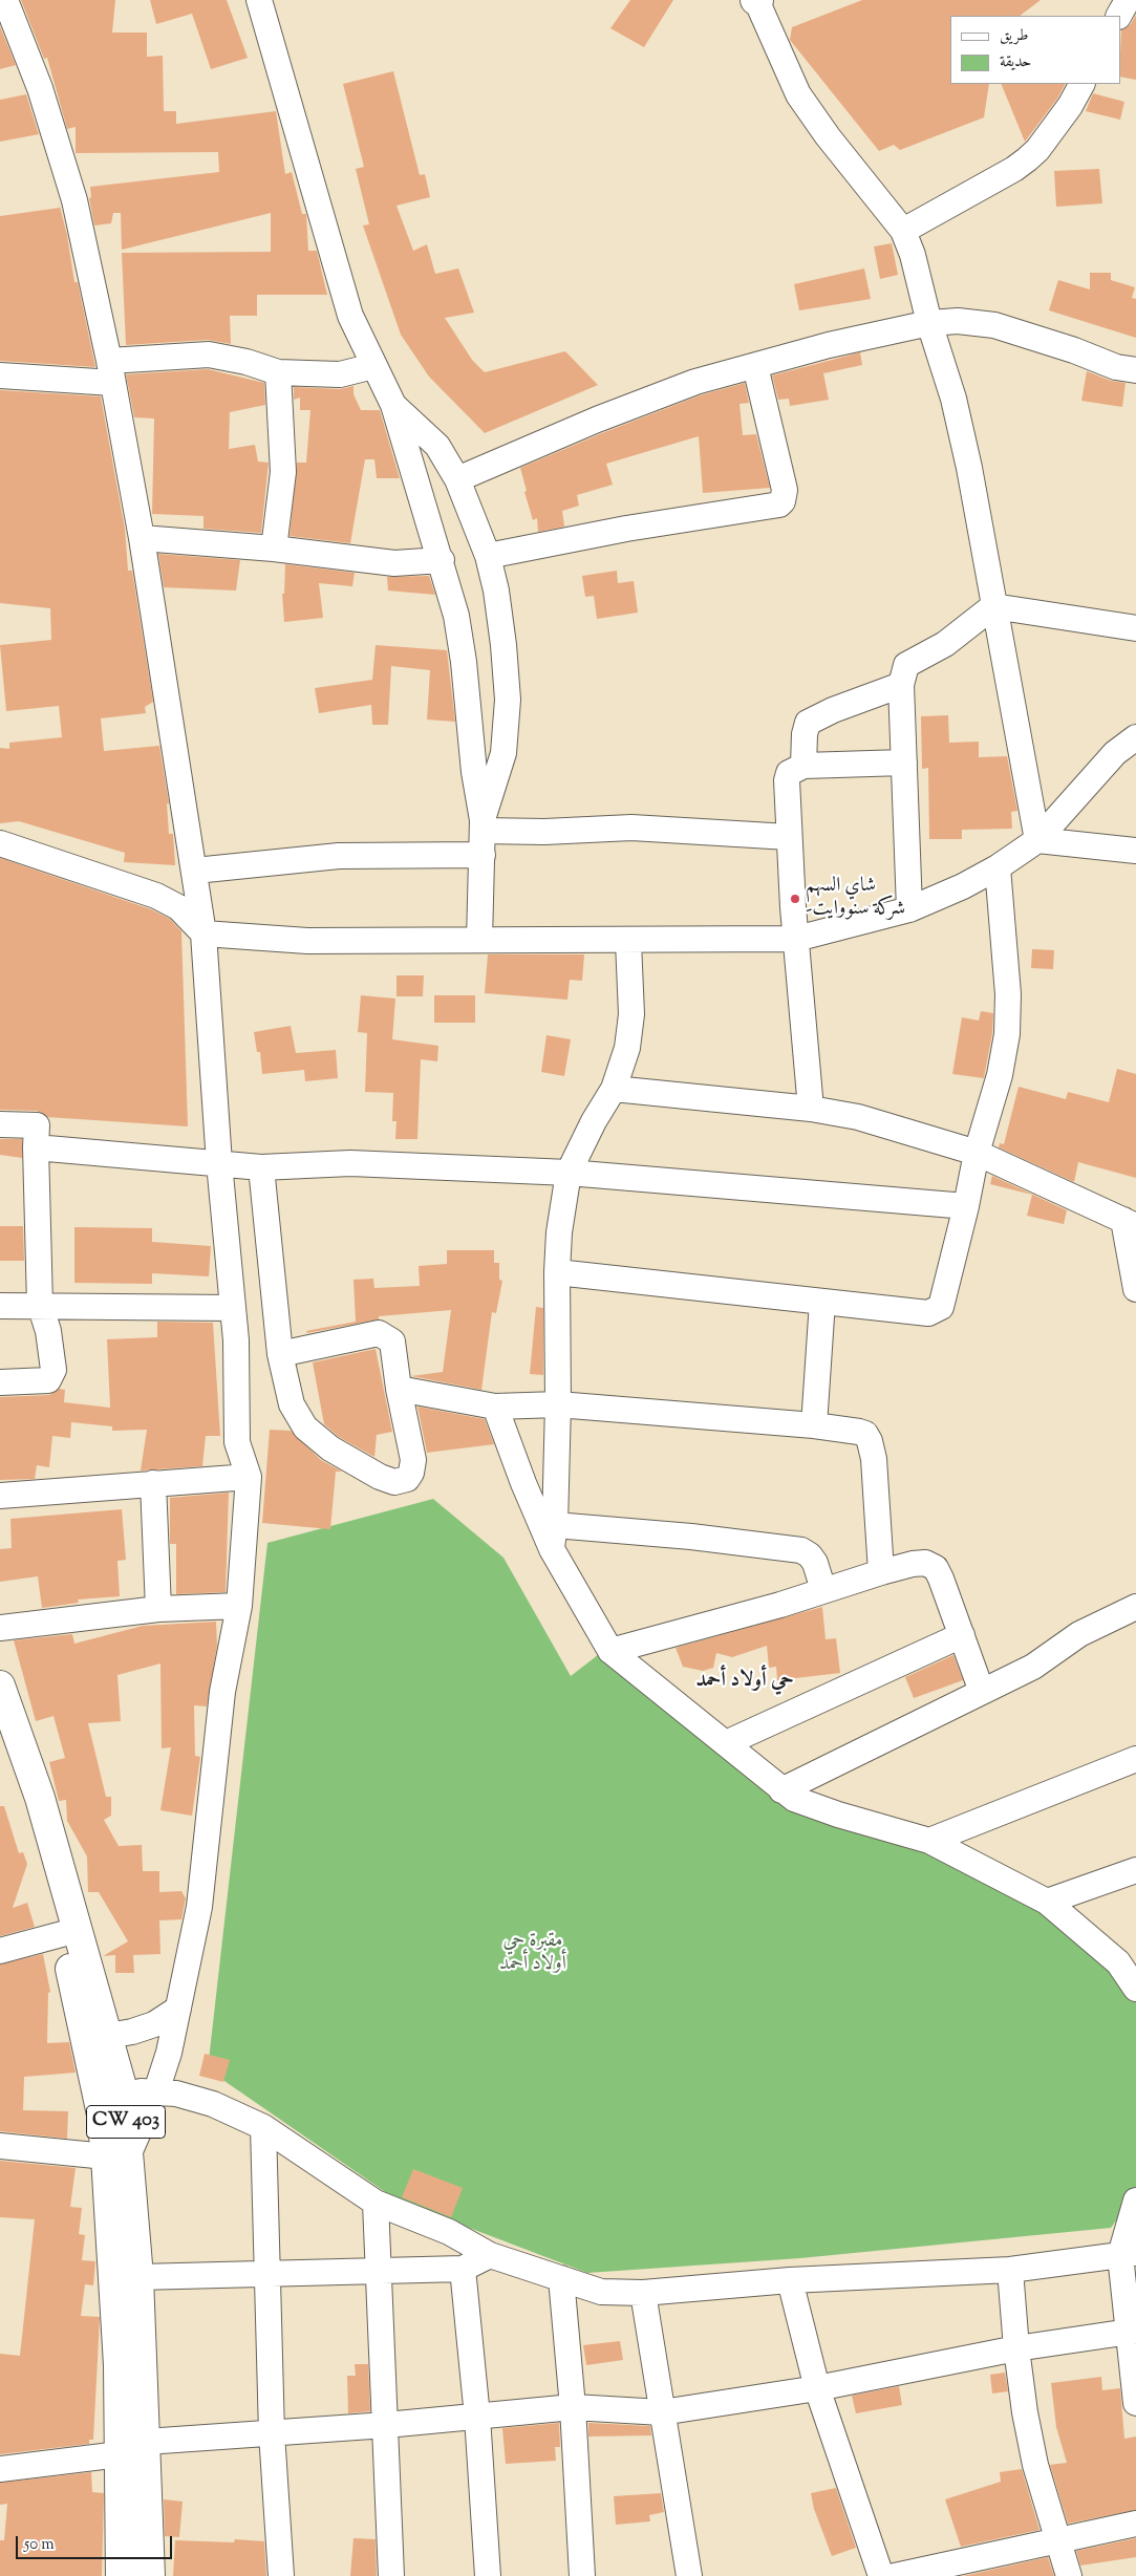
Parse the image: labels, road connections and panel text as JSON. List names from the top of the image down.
{
  "streets": {
    "main road": ["CW 403"]
  },
  "districts": ["حي أولاد أحمد"],
  "parks": ["مقبرة حي أولاد أحمد"],
  "places": ["شاي السهم -شركة سنووايت"],
  "legend": ["طريق", "حديقة"],
  "scale_bar": "50 m"
}
